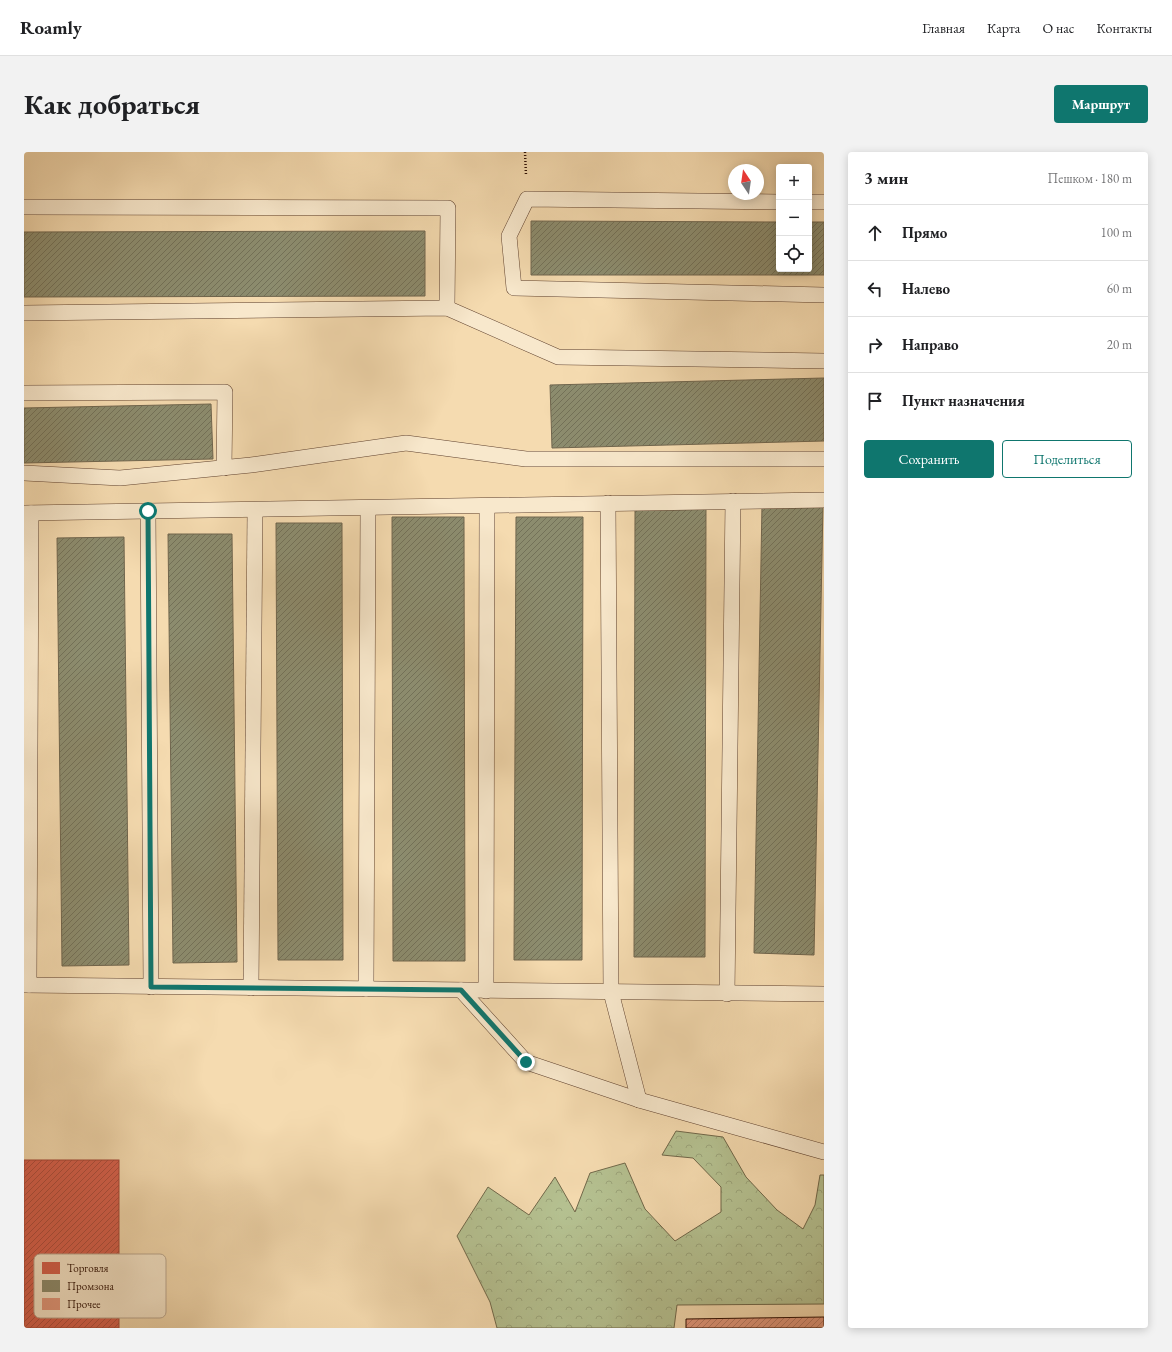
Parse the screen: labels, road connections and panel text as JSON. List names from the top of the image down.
{
  "legend": ["Торговля", "Промзона", "Прочее"],
  "north": "top",
  "page": {
    "header": "Roamly",
    "nav": [
      "Главная",
      "Карта",
      "О нас",
      "Контакты"
    ],
    "buttons": [
      "Маршрут",
      ["Сохранить", "Поделиться"]
    ],
    "title": "Как добраться",
    "heading": ["3 мин", "Пешком · 180 m"],
    "map_buttons": ["+", "−"],
    "list": [
      ["Прямо", "100 m"],
      ["Налево", "60 m"],
      ["Направо", "20 m"],
      "Пункт назначения"
    ]
  }
}
